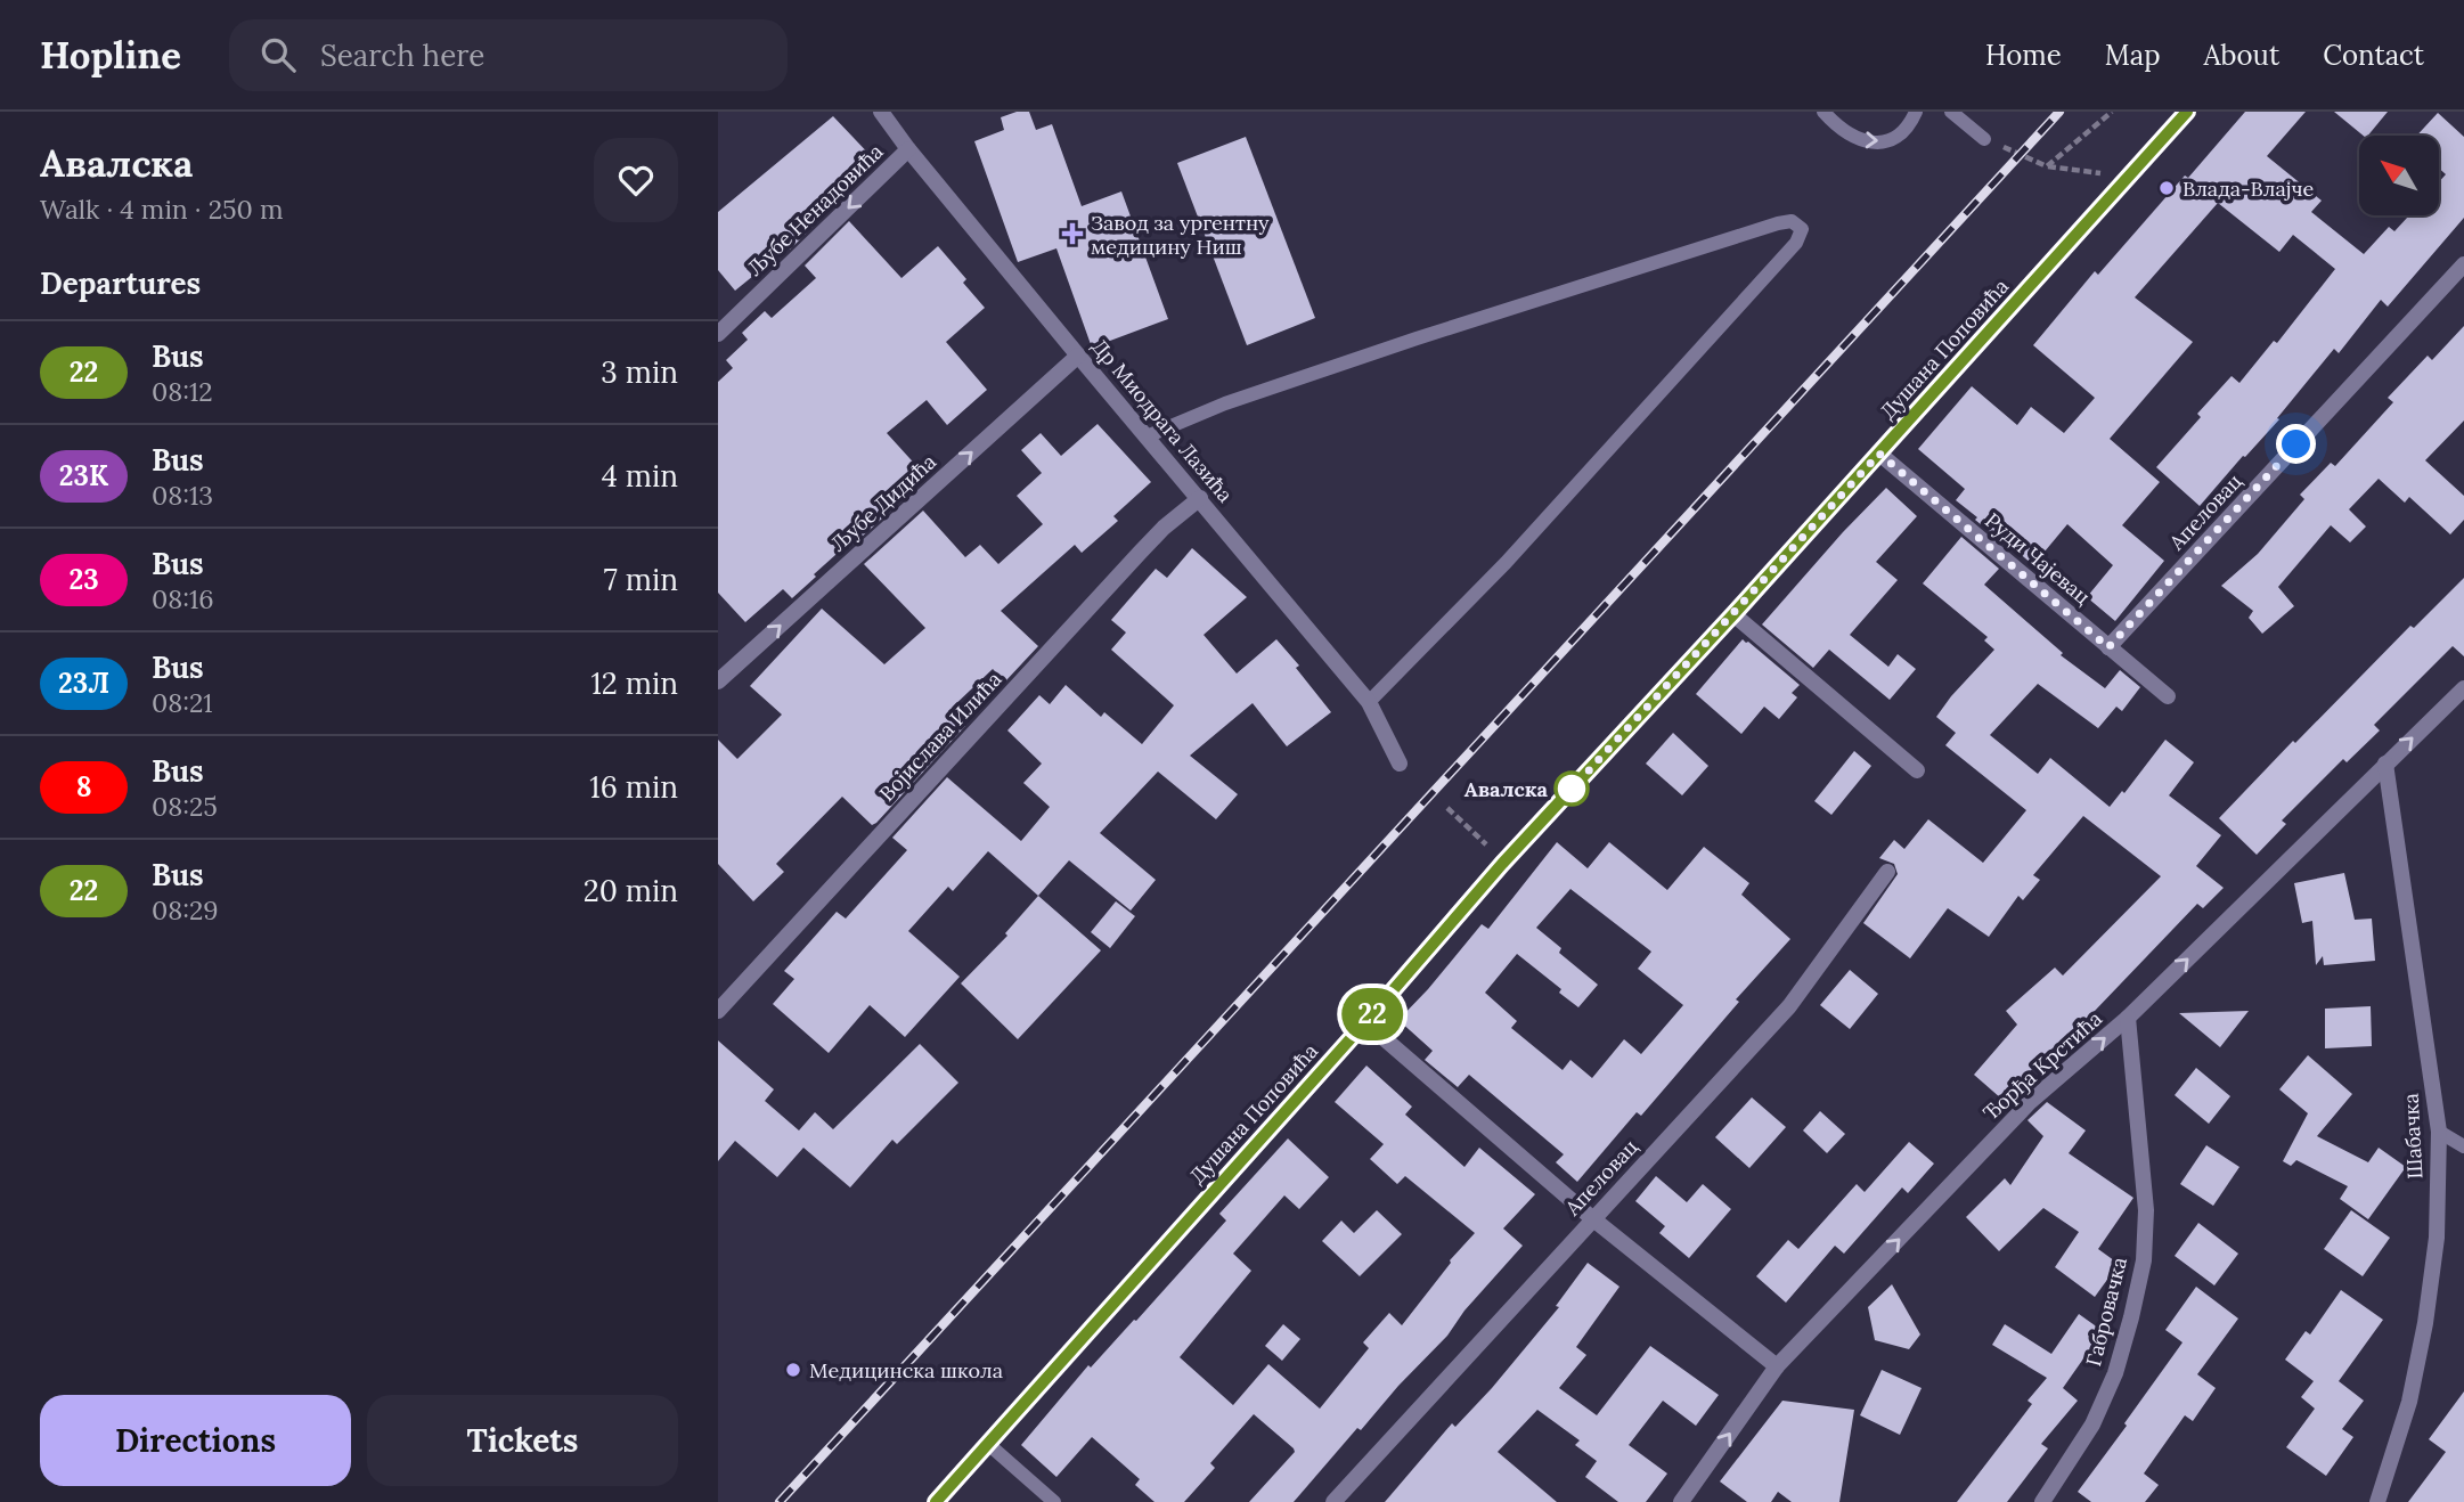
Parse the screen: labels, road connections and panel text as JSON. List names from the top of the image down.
{
  "streets": {
    "street": [
      "Љубе Ненадовића",
      "Душана Поповића",
      "Др Миодрага Лазића",
      "Љубе Дидића",
      "Апеловац",
      "Руди Чајевац",
      "Војислава Илића",
      "Ђорђа Крстића",
      "Шабачка",
      "Габровачка"
    ]
  },
  "crossings": [
    ["Љубе Ненадовића", "Др Миодрага Лазића"],
    ["Душана Поповића", "Руди Чајевац"],
    ["Др Миодрага Лазића", "Љубе Дидића"],
    ["Др Миодрага Лазића", "Војислава Илића"],
    ["Апеловац", "Руди Чајевац"],
    ["Ђорђа Крстића", "Шабачка"],
    ["Ђорђа Крстића", "Габровачка"]
  ],
  "one_way": ["Љубе Ненадовића", "Љубе Дидића", "Ђорђа Крстића"],
  "places": {
    "other": ["Влада-Влајче", "Авалска", "Медицинска школа"],
    "health": ["Завод за ургентну медицину Ниш"]
  },
  "lines": ["bus line 22"],
  "north": "top left",
  "page": {
    "header": "Hopline",
    "search": "Search here",
    "nav": [
      "Home",
      "Map",
      "About",
      "Contact"
    ],
    "heading": [
      ["Авалска", "Walk · 4 min · 250 m"],
      "Departures"
    ],
    "on_map": "22",
    "list": [
      {
        "mark": "22",
        "name": "Bus",
        "note": "08:12",
        "value": "3 min"
      },
      {
        "mark": "23К",
        "name": "Bus",
        "note": "08:13",
        "value": "4 min"
      },
      {
        "mark": "23",
        "name": "Bus",
        "note": "08:16",
        "value": "7 min"
      },
      {
        "mark": "23Л",
        "name": "Bus",
        "note": "08:21",
        "value": "12 min"
      },
      {
        "mark": "8",
        "name": "Bus",
        "note": "08:25",
        "value": "16 min"
      },
      {
        "mark": "22",
        "name": "Bus",
        "note": "08:29",
        "value": "20 min"
      }
    ],
    "buttons": ["Directions", "Tickets"]
  }
}
